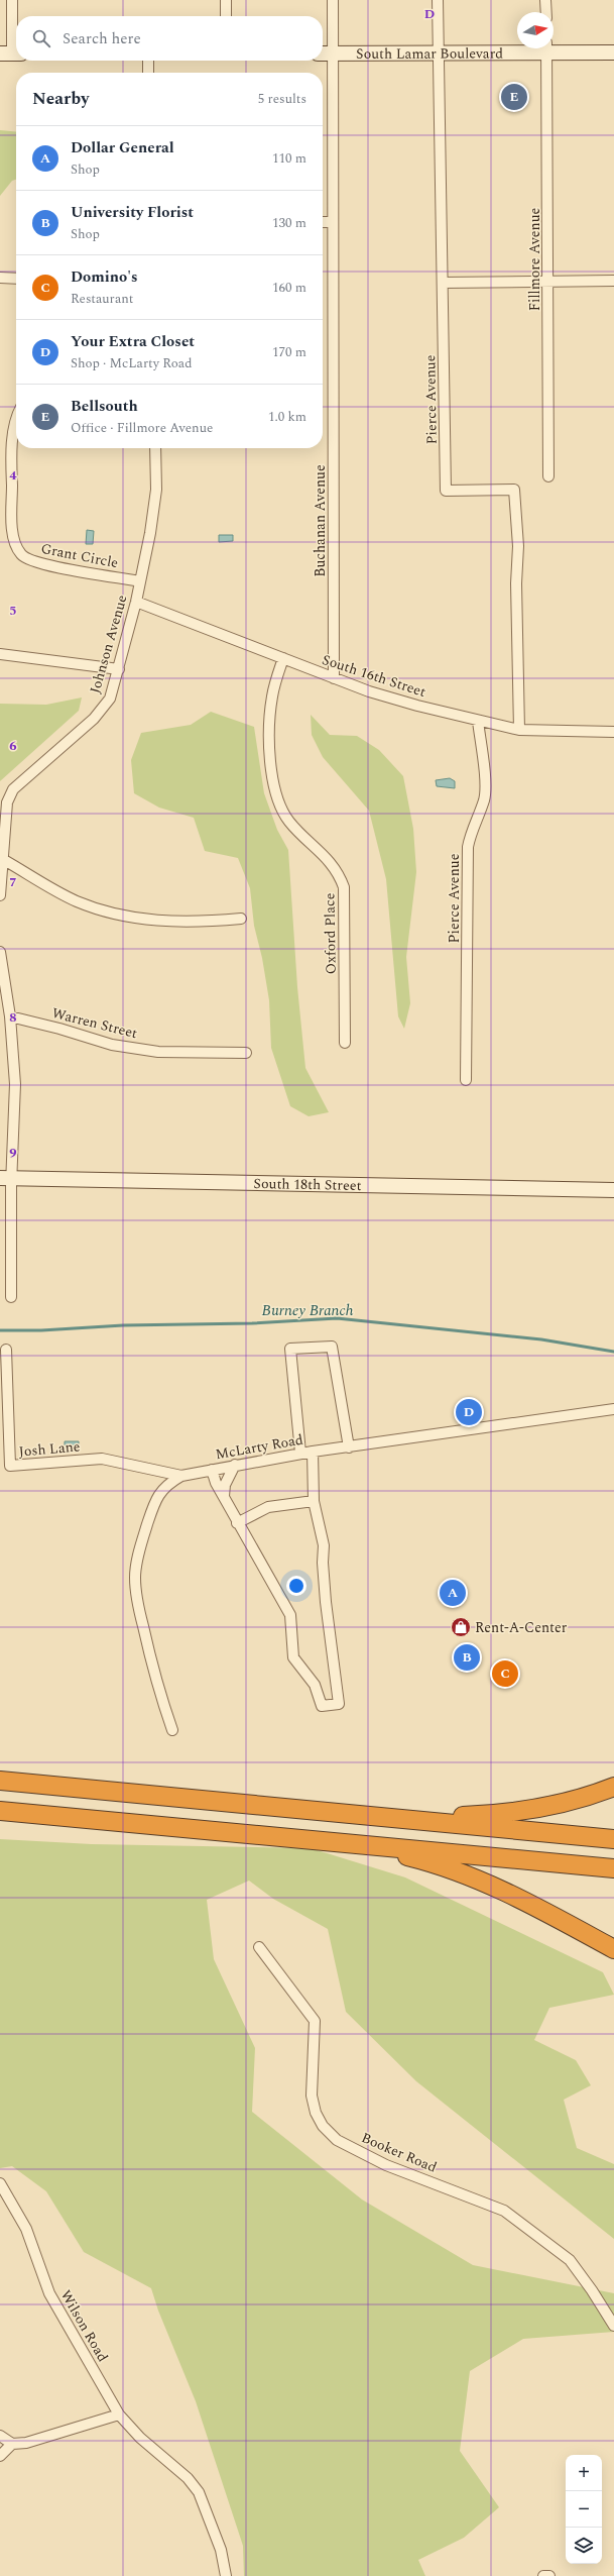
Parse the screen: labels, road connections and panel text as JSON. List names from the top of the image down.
{
  "streets": {
    "street": [
      "South Lamar Boulevard",
      "Fillmore Avenue",
      "Pierce Avenue",
      "Buchanan Avenue",
      "Grant Circle",
      "Johnson Avenue",
      "South 16th Street",
      "Oxford Place",
      "Warren Street",
      "South 18th Street",
      "McLarty Road",
      "Josh Lane",
      "Booker Road",
      "Wilson Road"
    ]
  },
  "crossings": [
    ["South Lamar Boulevard", "Pierce Avenue"],
    ["South Lamar Boulevard", "Buchanan Avenue"],
    ["Pierce Avenue", "South 16th Street"],
    ["Buchanan Avenue", "South 16th Street"],
    ["Grant Circle", "Johnson Avenue"],
    ["Johnson Avenue", "South 16th Street"],
    ["South 16th Street", "Oxford Place"],
    ["McLarty Road", "Josh Lane"]
  ],
  "water": ["Burney Branch"],
  "places": {
    "shop": ["Rent-A-Center"]
  },
  "north": "right",
  "page": {
    "search": "Search here",
    "heading": ["Nearby", "5 results"],
    "pins": [
      "E",
      "D",
      "A",
      "B",
      "C"
    ],
    "list": [
      {
        "mark": "A",
        "name": "Dollar General",
        "note": "Shop",
        "value": "110 m"
      },
      {
        "mark": "B",
        "name": "University Florist",
        "note": "Shop",
        "value": "130 m"
      },
      {
        "mark": "C",
        "name": "Domino's",
        "note": "Restaurant",
        "value": "160 m"
      },
      {
        "mark": "D",
        "name": "Your Extra Closet",
        "note": "Shop · McLarty Road",
        "value": "170 m"
      },
      {
        "mark": "E",
        "name": "Bellsouth",
        "note": "Office · Fillmore Avenue",
        "value": "1.0 km"
      }
    ],
    "map_buttons": ["+", "−"]
  },
  "grid": {
    "columns": ["D"],
    "rows": [
      "4",
      "5",
      "6",
      "7",
      "8",
      "9"
    ]
  }
}
